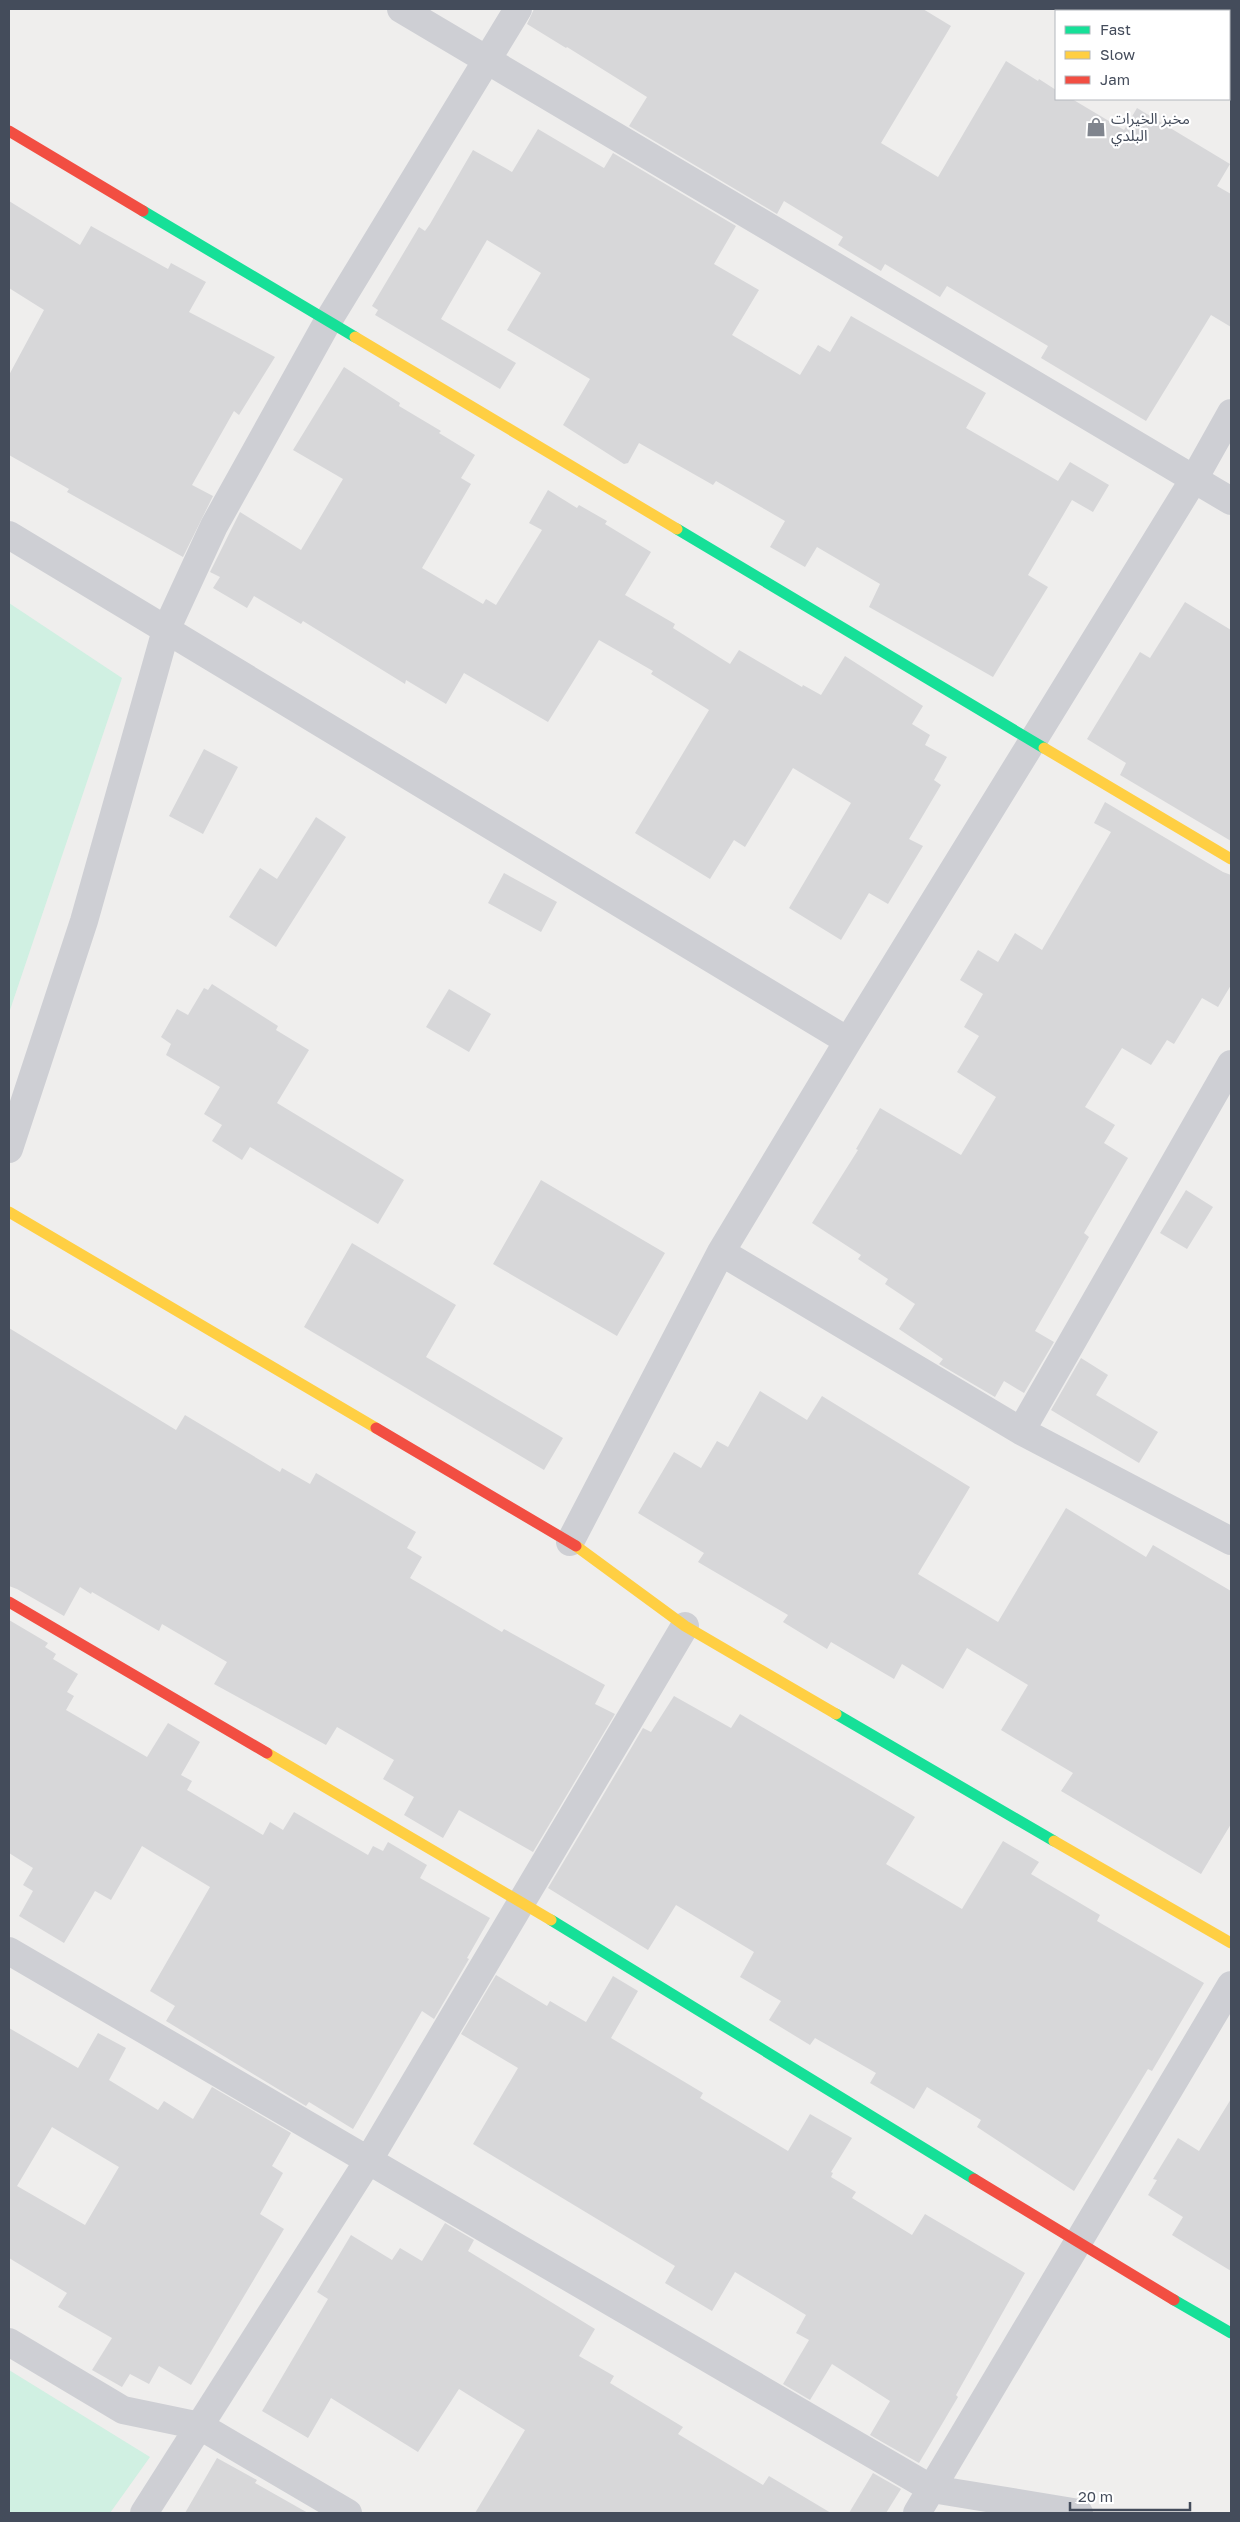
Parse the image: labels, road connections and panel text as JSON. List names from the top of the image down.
{
  "places": {
    "shop": ["مخبز الخيرات البلدي"]
  },
  "legend": ["Fast", "Slow", "Jam"],
  "scale_bar": "20 m"
}
